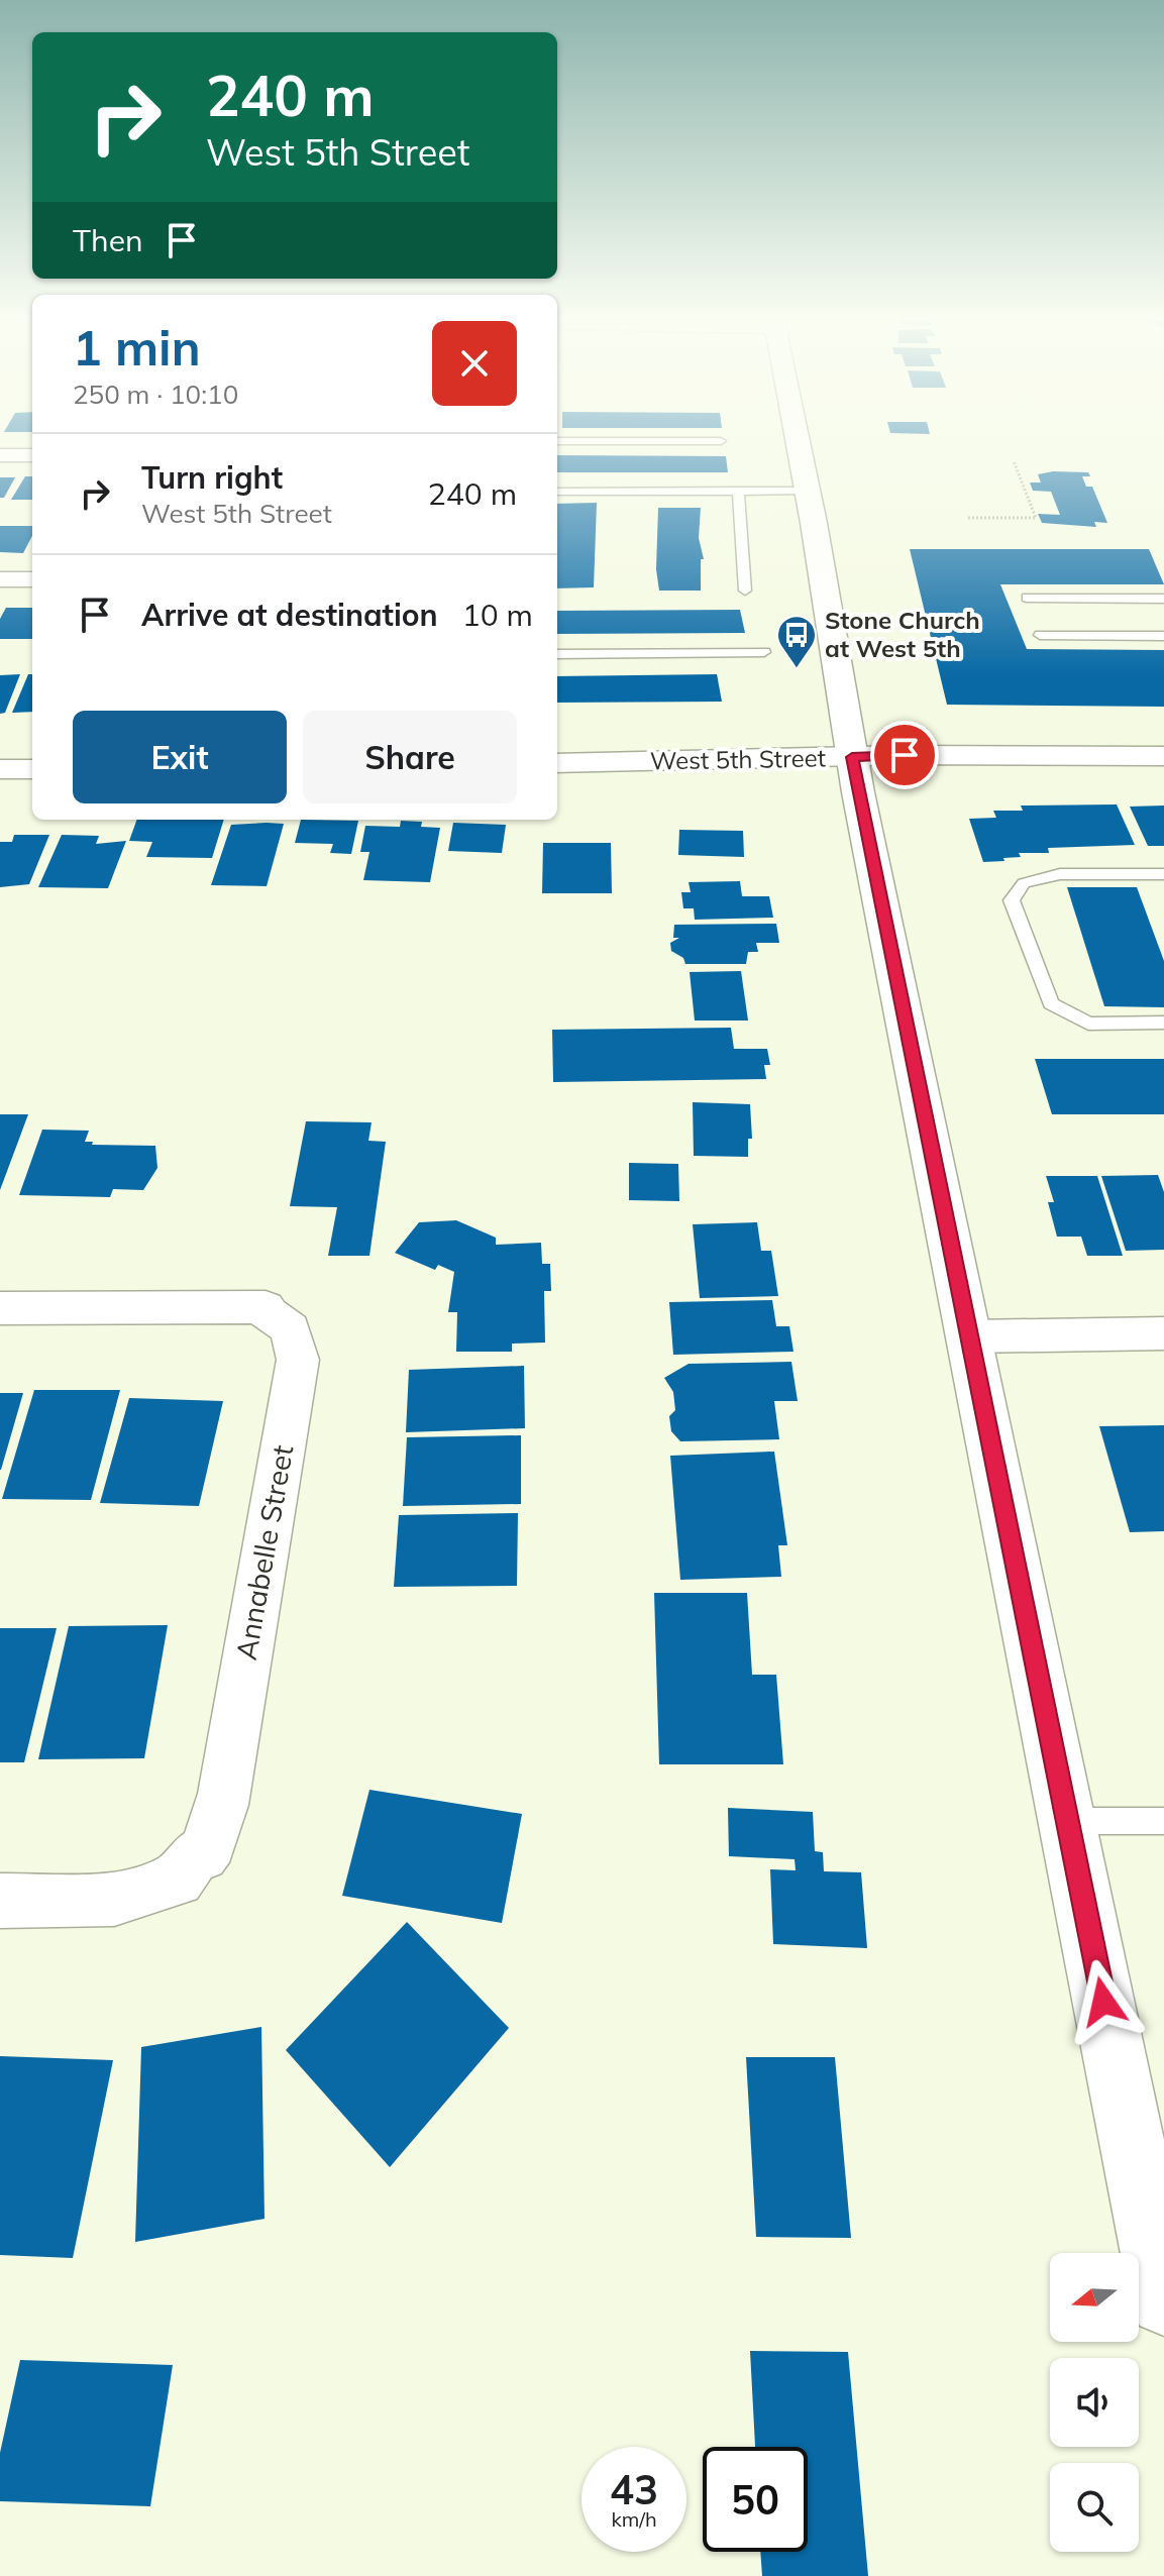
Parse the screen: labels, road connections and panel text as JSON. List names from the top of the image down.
{
  "streets": {
    "main road": ["West 5th Street"],
    "street": ["Annabelle Street"]
  },
  "places": {
    "bus stop": ["Stone Church at West 5th"]
  },
  "north": "left",
  "page": {
    "turn": ["240 m", "West 5th Street"],
    "then": "Then",
    "heading": ["1 min", "250 m · 10:10"],
    "list": [
      {
        "name": "Turn right",
        "note": "West 5th Street",
        "value": "240 m"
      },
      {
        "name": "Arrive at destination",
        "value": "10 m"
      }
    ],
    "buttons": ["Exit", "Share"],
    "speed": "43 km/h",
    "limit": "50"
  }
}
